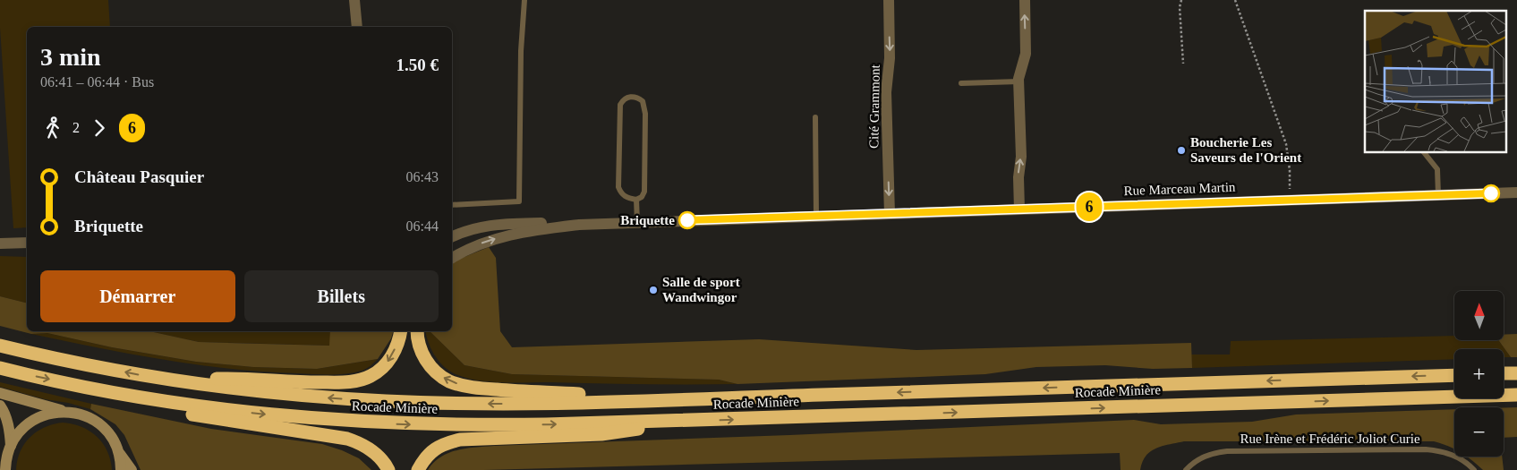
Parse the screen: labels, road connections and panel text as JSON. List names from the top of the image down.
{
  "streets": {
    "highway": ["Rocade Minière"],
    "street": ["Cité Grammont", "Rue Marceau Martin"],
    "lane": ["Rue Irène et Frédéric Joliot Curie"]
  },
  "crossings": [
    ["Cité Grammont", "Rue Marceau Martin"]
  ],
  "one_way": ["Cité Grammont"],
  "places": ["Boucherie Les Saveurs de l'Orient", "Briquette", "Salle de sport Wandwingor"],
  "lines": ["bus line 6"],
  "north": "top",
  "page": {
    "on_map": "6",
    "heading": ["3 min", "06:41 – 06:44 · Bus", "1.50 €"],
    "legs": ["2", "6"],
    "list": [
      {
        "name": "Château Pasquier",
        "value": "06:43"
      },
      {
        "name": "Briquette",
        "value": "06:44"
      }
    ],
    "buttons": ["Démarrer", "Billets"],
    "map_buttons": ["+", "−"]
  }
}
